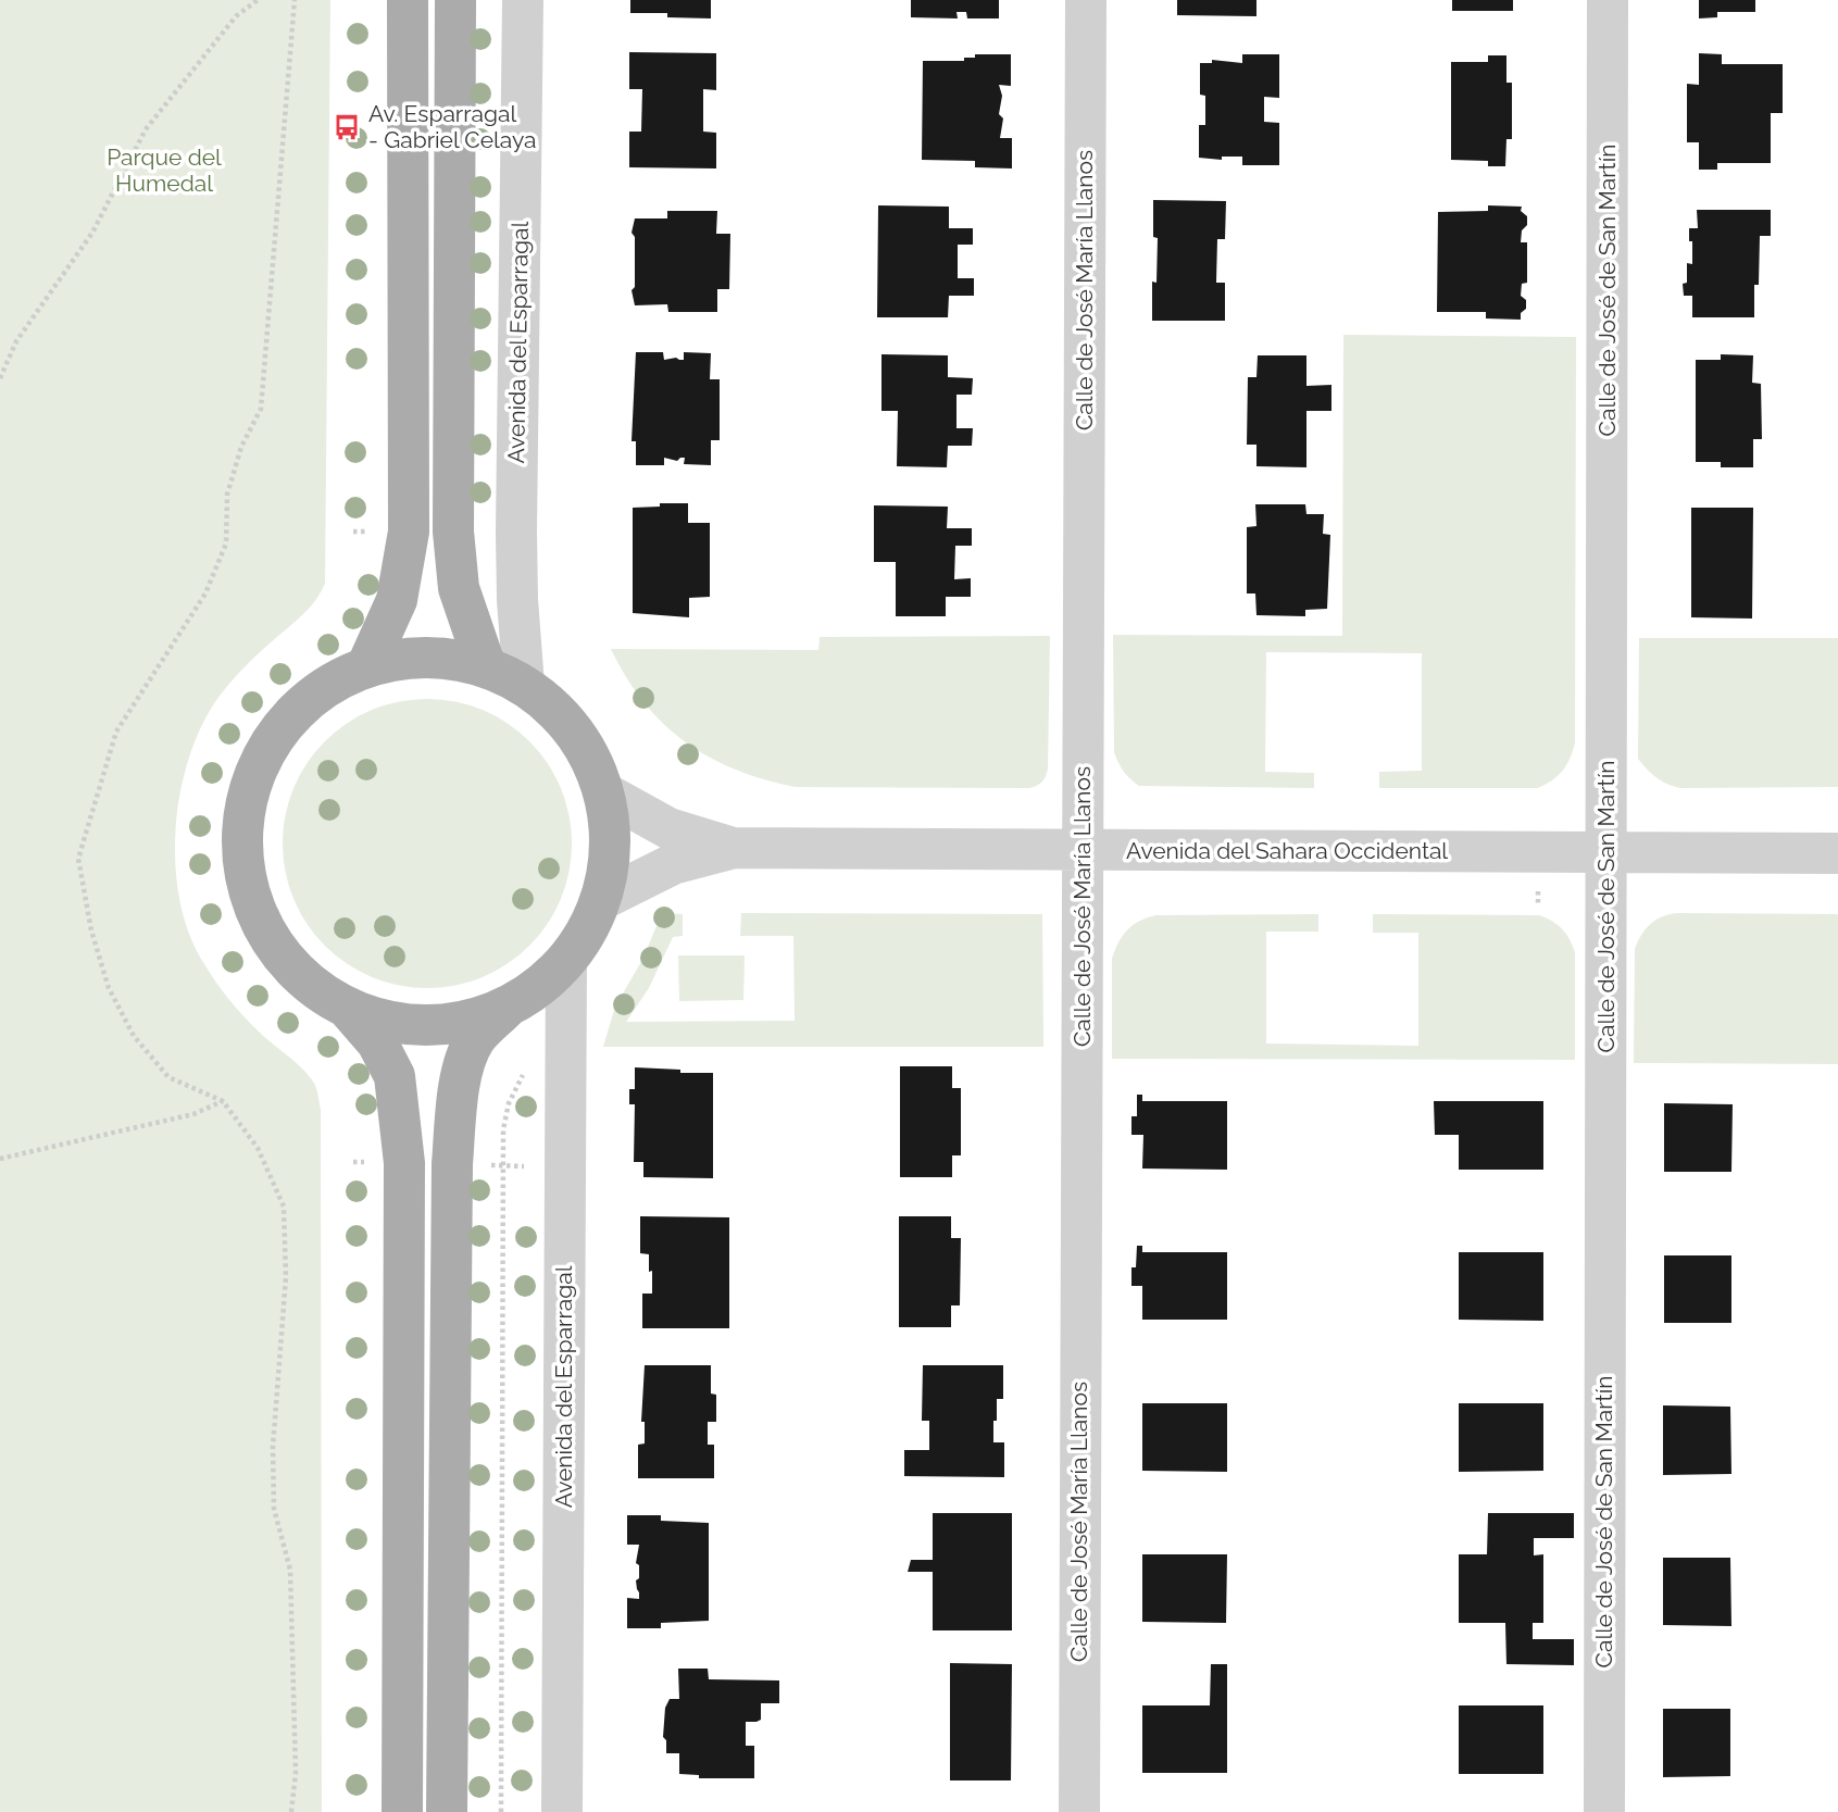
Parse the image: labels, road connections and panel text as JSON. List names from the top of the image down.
{
  "streets": {
    "street": [
      "Calle de José María Llanos",
      "Calle de José de San Martín",
      "Avenida del Esparragal",
      "Avenida del Sahara Occidental"
    ]
  },
  "crossings": [
    ["Calle de José María Llanos", "Avenida del Sahara Occidental"],
    ["Calle de José de San Martín", "Avenida del Sahara Occidental"]
  ],
  "parks": ["Parque del Humedal"],
  "places": {
    "bus stop": ["Av. Esparragal - Gabriel Celaya"]
  }
}
